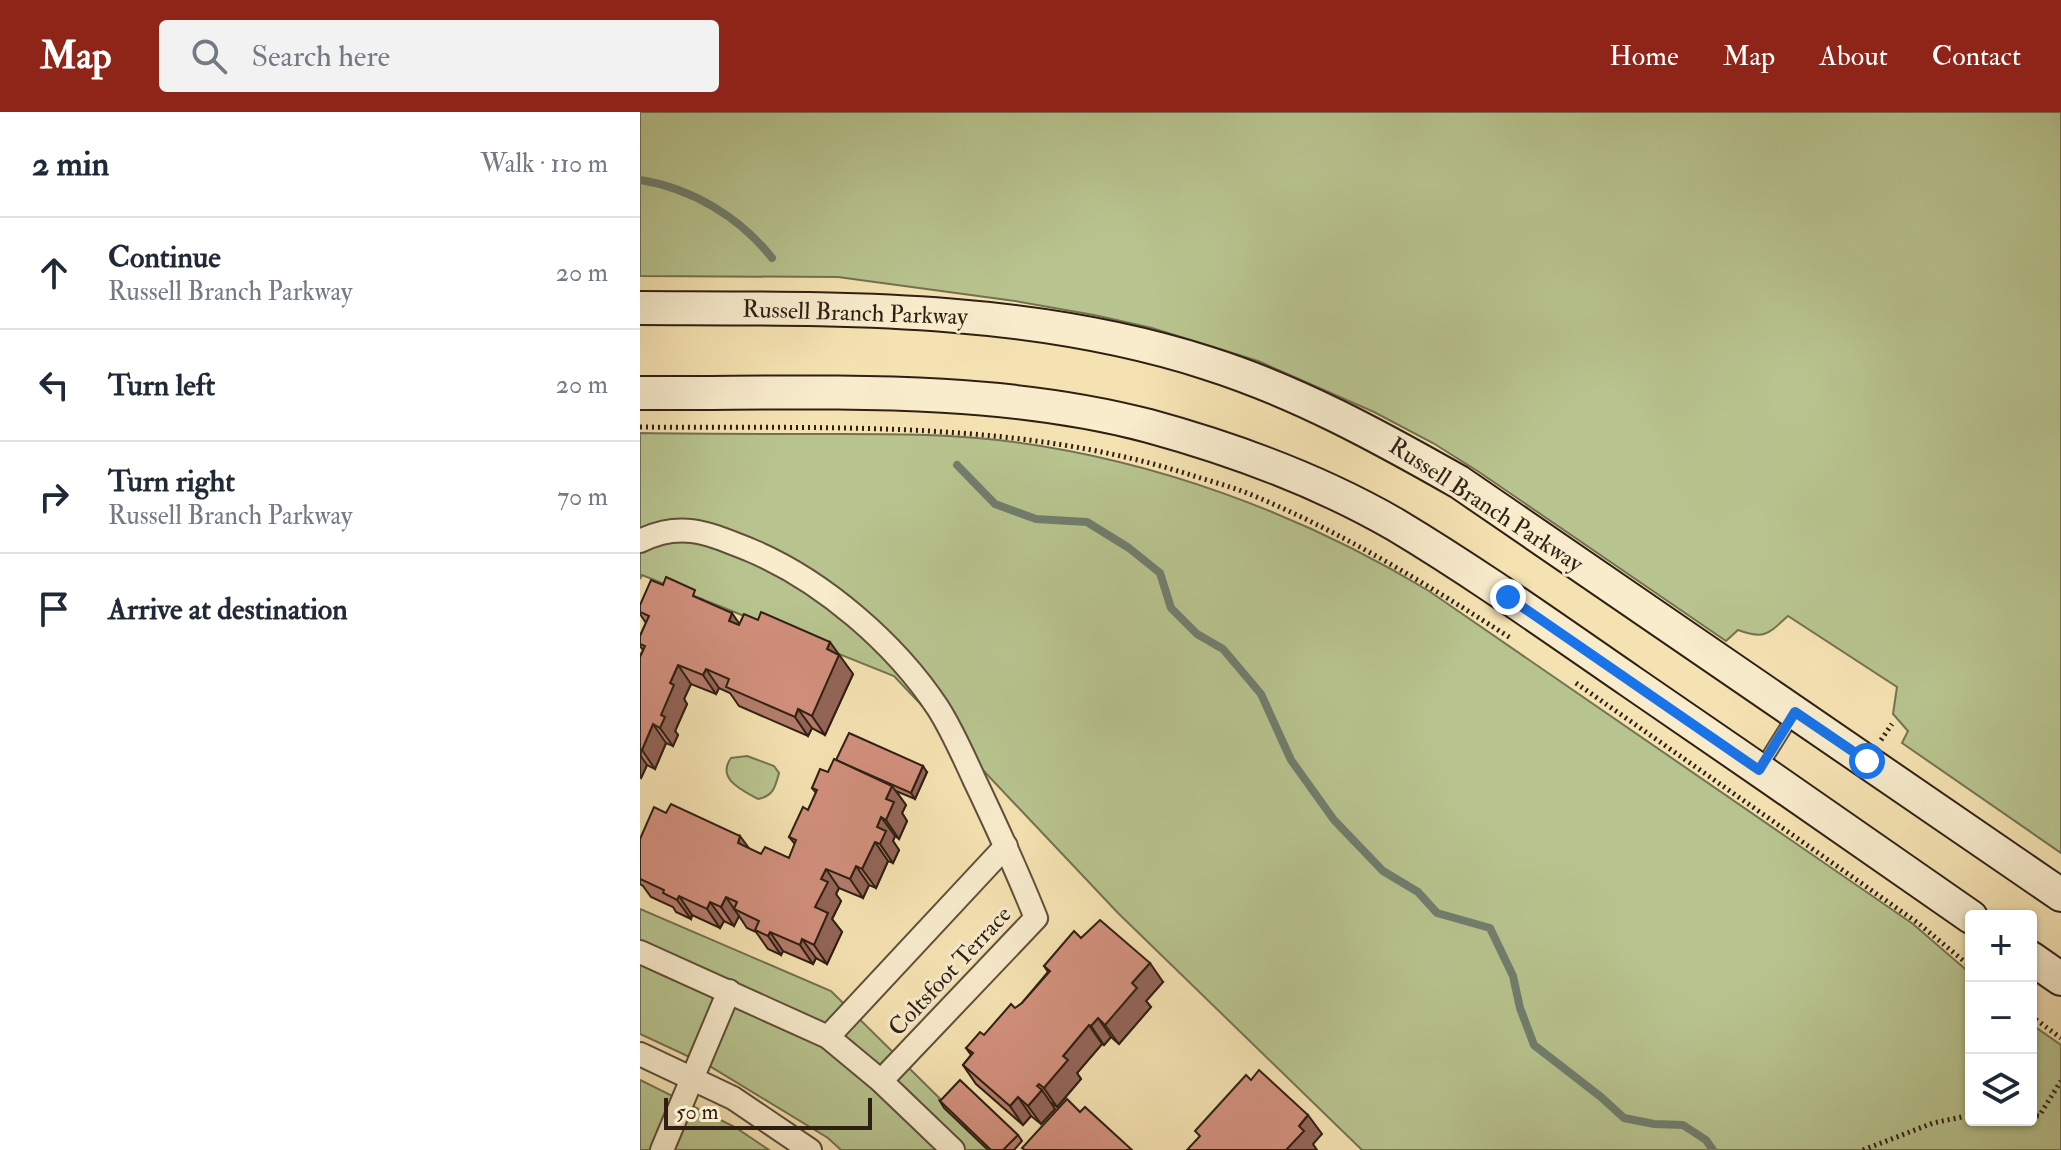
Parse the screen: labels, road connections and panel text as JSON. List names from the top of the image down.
{
  "streets": {
    "main road": ["Russell Branch Parkway"],
    "street": ["Coltsfoot Terrace"]
  },
  "scale_bar": "50 m",
  "page": {
    "header": "Map",
    "search": "Search here",
    "nav": [
      "Home",
      "Map",
      "About",
      "Contact"
    ],
    "heading": ["2 min", "Walk · 110 m"],
    "list": [
      ["Continue", "Russell Branch Parkway", "20 m"],
      ["Turn left", "20 m"],
      ["Turn right", "Russell Branch Parkway", "70 m"],
      "Arrive at destination"
    ],
    "map_buttons": ["+", "−"],
    "scale": "50 m"
  }
}
